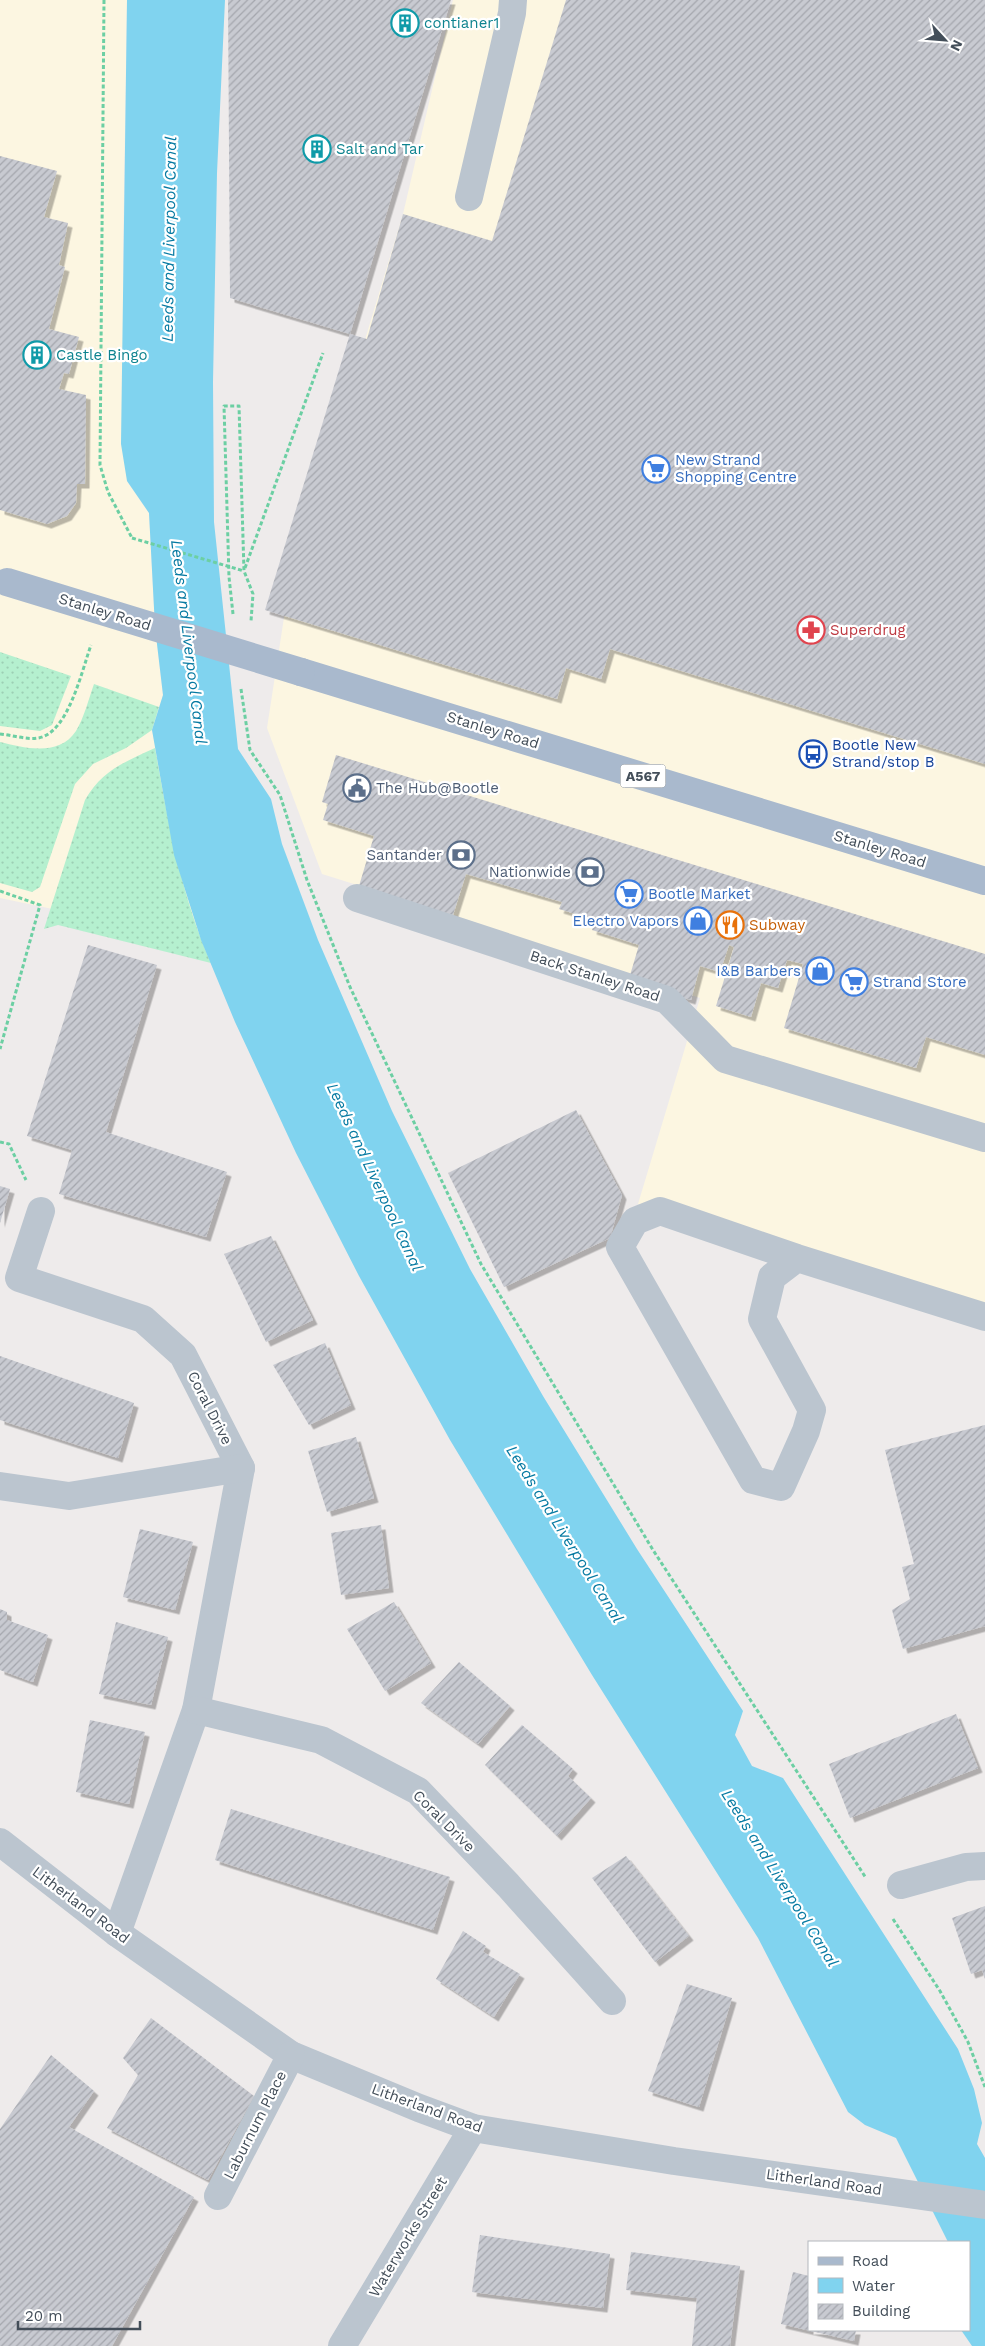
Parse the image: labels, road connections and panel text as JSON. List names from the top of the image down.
{
  "streets": {
    "main road": ["Stanley Road", "A567"],
    "street": [
      "Back Stanley Road",
      "Coral Drive",
      "Litherland Road",
      "Laburnum Place",
      "Waterworks Street"
    ]
  },
  "crossings": [
    ["Litherland Road", "Laburnum Place"],
    ["Litherland Road", "Waterworks Street"]
  ],
  "water": ["Leeds and Liverpool Canal"],
  "places": {
    "building": ["contianer1", "Salt and Tar", "Castle Bingo"],
    "supermarket": ["New Strand Shopping Centre", "Bootle Market", "Strand Store"],
    "pharmacy": ["Superdrug"],
    "bus stop": ["Bootle New Strand/stop B"],
    "public building": ["The Hub@Bootle"],
    "bank": ["Santander", "Nationwide"],
    "shop": ["Electro Vapors", "I&B Barbers"],
    "restaurant": ["Subway"]
  },
  "legend": ["Road", "Water", "Building"],
  "scale_bar": "20 m",
  "north": "bottom right"
}
